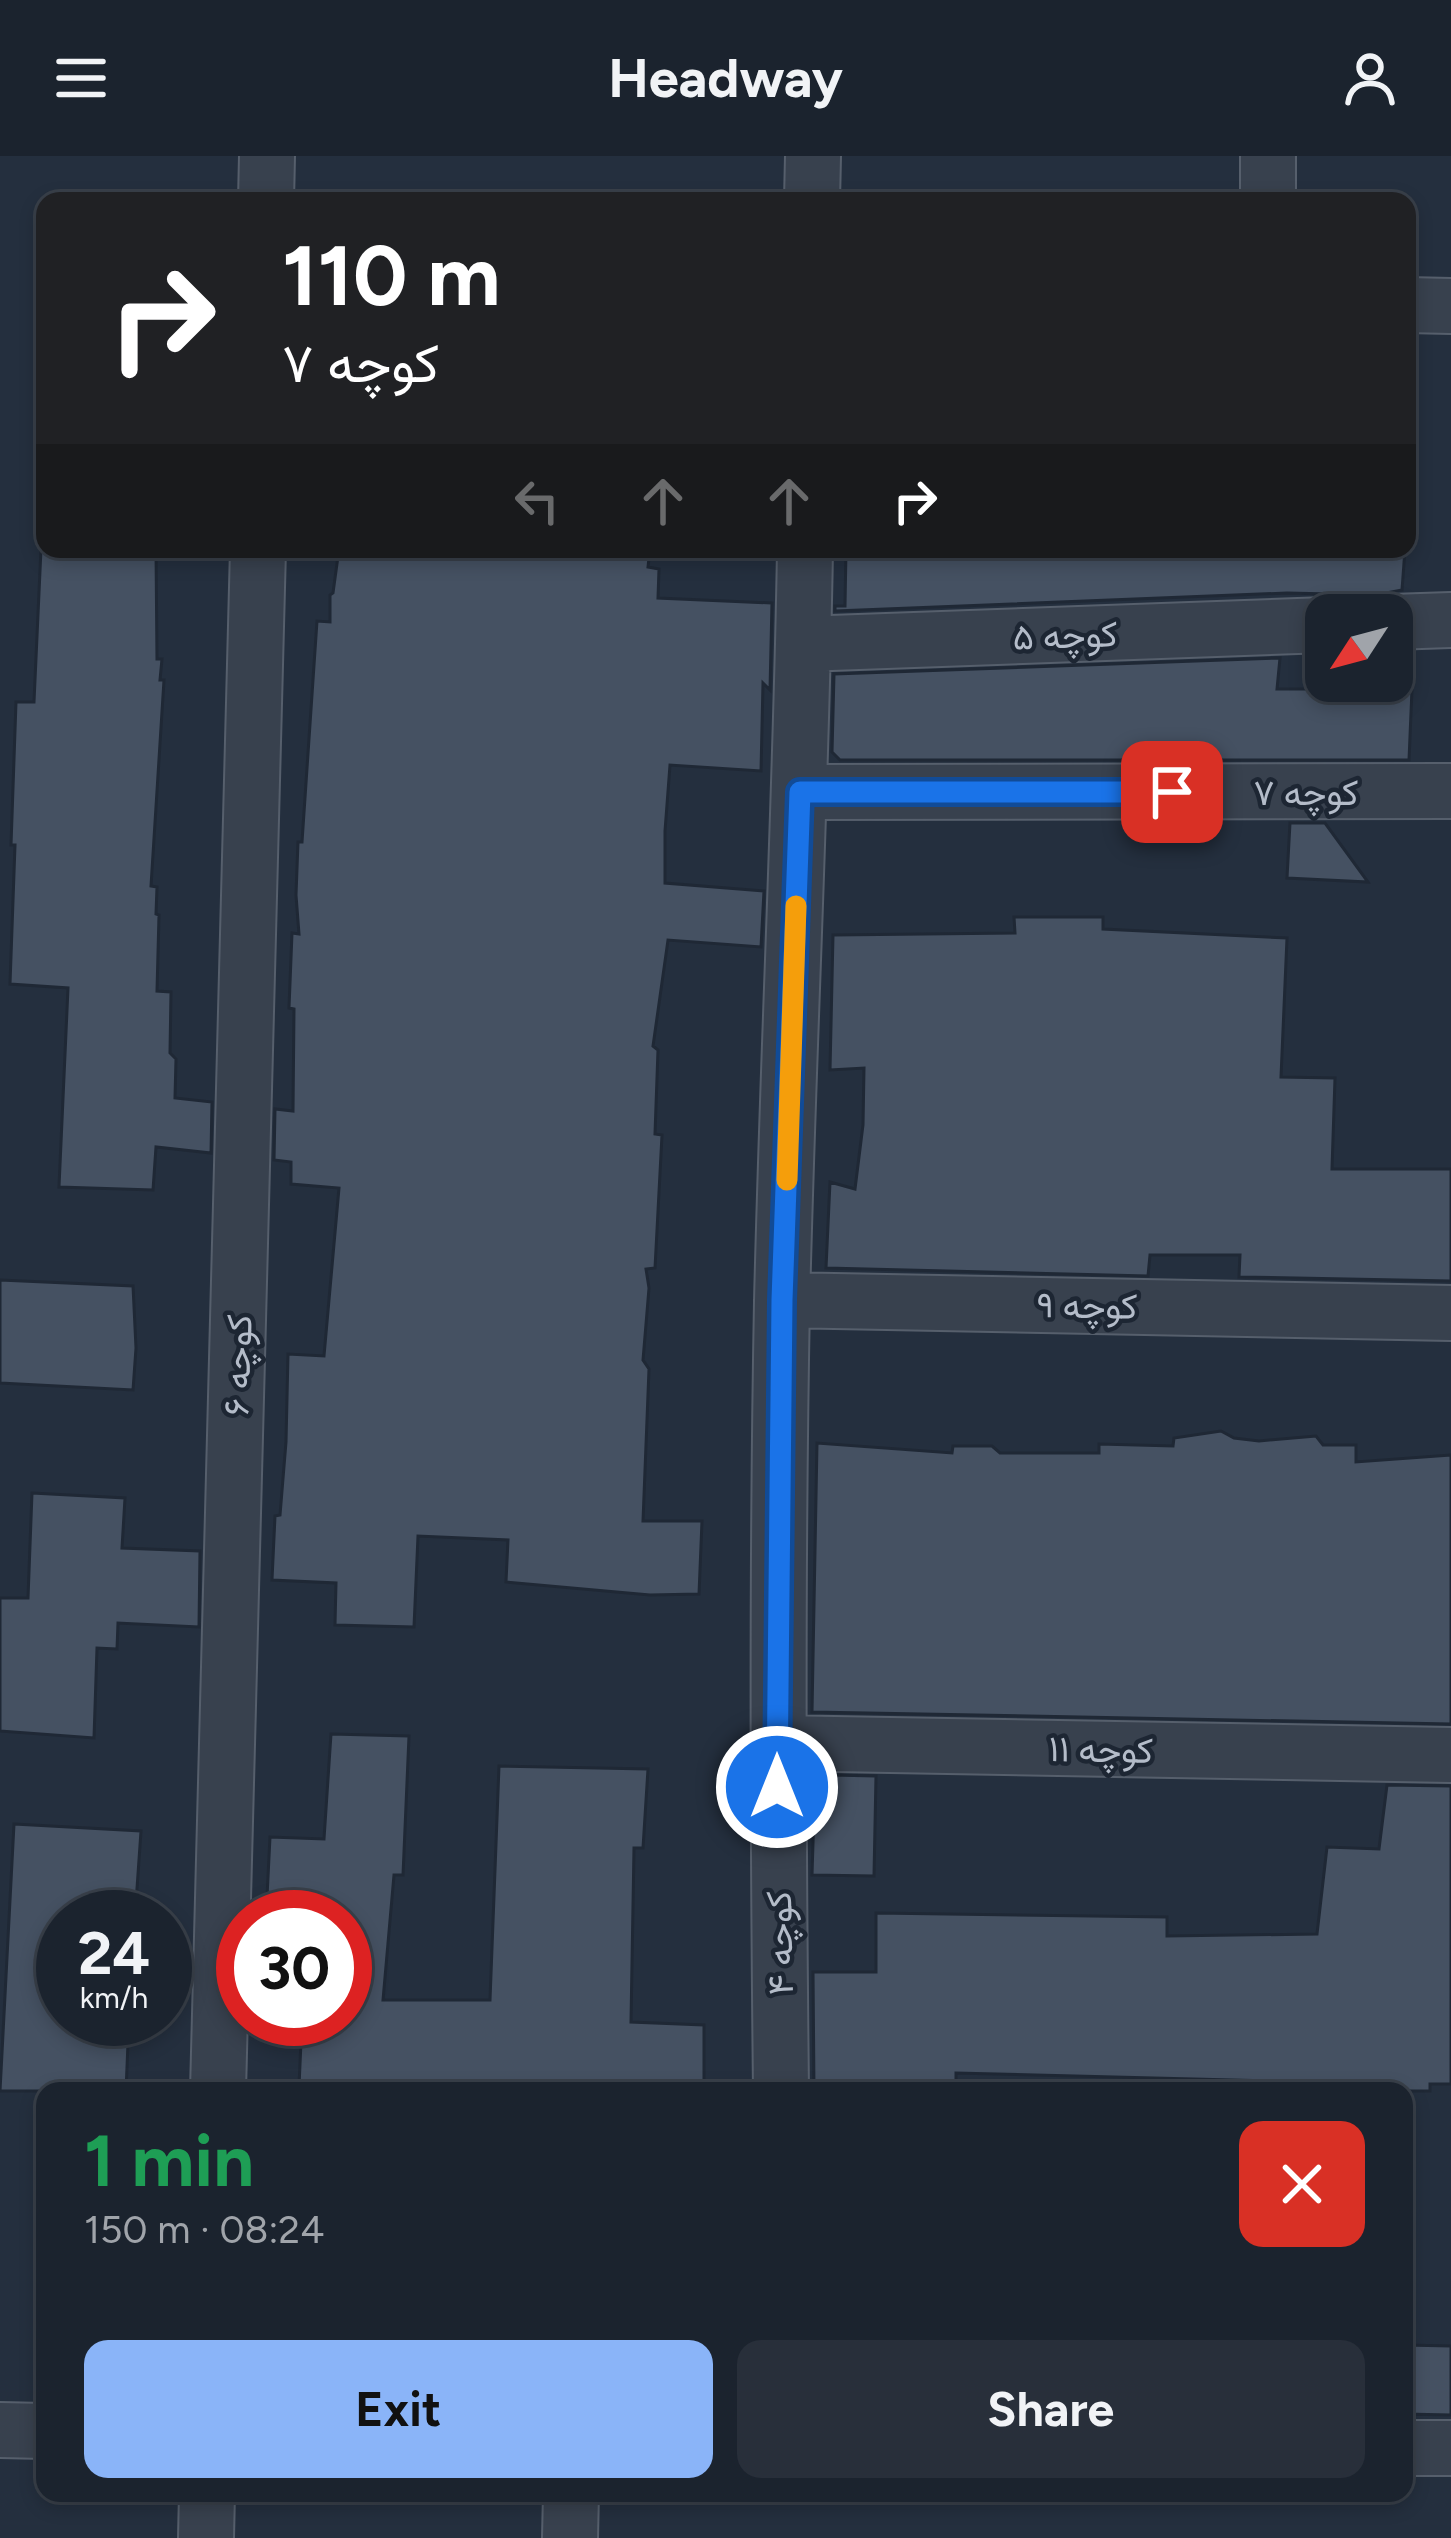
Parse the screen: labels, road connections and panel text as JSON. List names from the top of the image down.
{
  "streets": {
    "street": [
      "کوچه ۵",
      "کوچه ۷",
      "کوچه ۹",
      "کوچه ۶",
      "کوچه ۱۱",
      "کوچه ۴"
    ]
  },
  "crossings": [
    ["کوچه ۵", "کوچه ۴"],
    ["کوچه ۷", "کوچه ۴"],
    ["کوچه ۹", "کوچه ۴"],
    ["کوچه ۱۱", "کوچه ۴"]
  ],
  "north": "bottom left",
  "page": {
    "header": "Headway",
    "turn": ["110 m", "کوچه ۷"],
    "speed": "24 km/h",
    "limit": "30",
    "heading": ["1 min", "150 m · 08:24"],
    "buttons": ["Exit", "Share"]
  }
}
